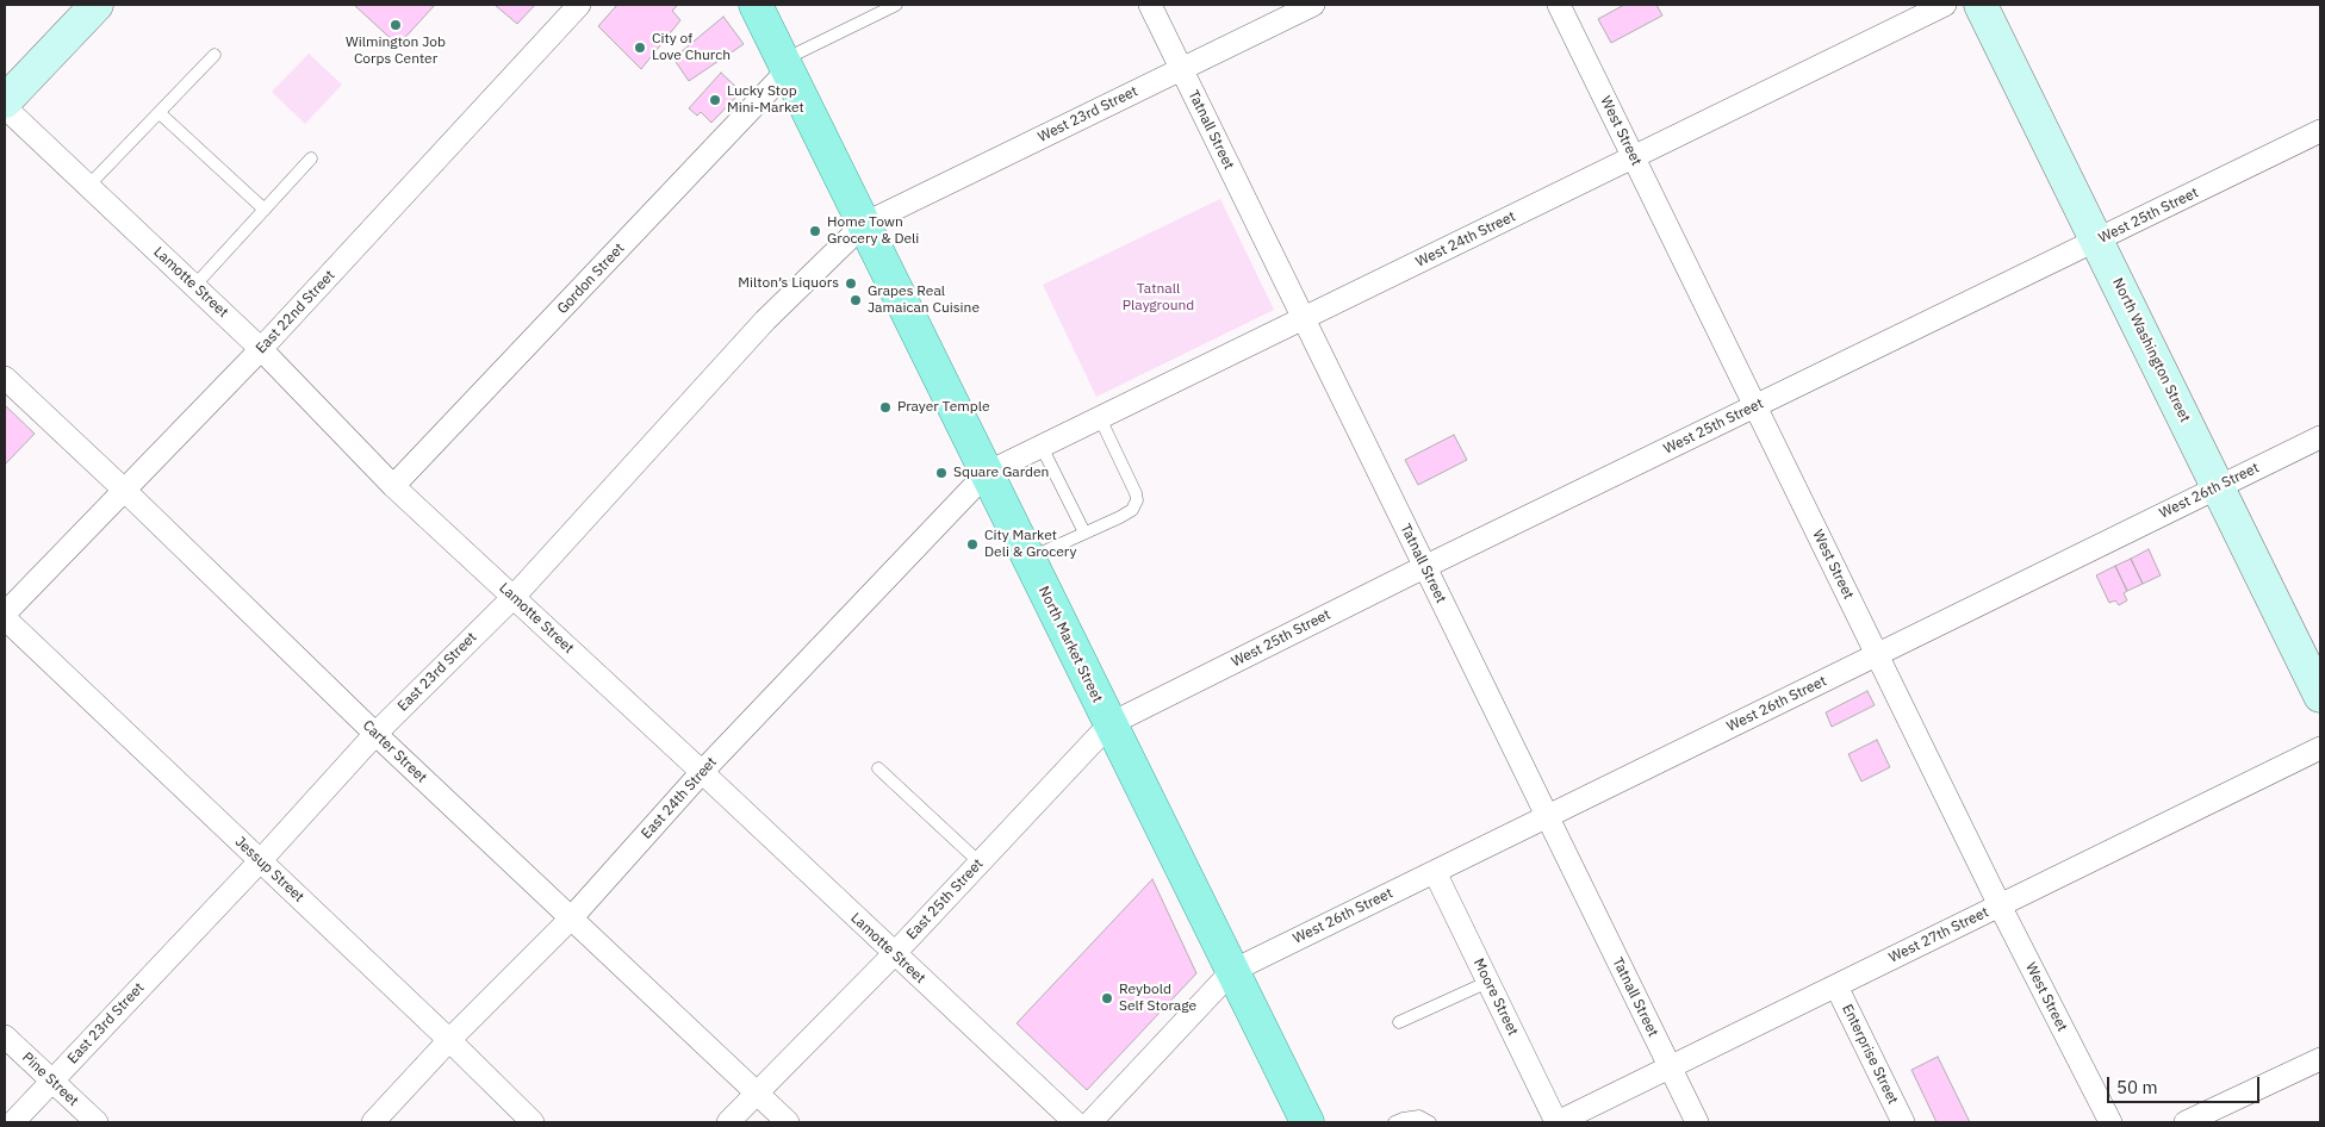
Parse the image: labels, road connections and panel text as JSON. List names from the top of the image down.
{
  "streets": {
    "main road": ["North Washington Street", "North Market Street"],
    "street": [
      "West 23rd Street",
      "Tatnall Street",
      "West Street",
      "West 25th Street",
      "West 24th Street",
      "Gordon Street",
      "Lamotte Street",
      "East 22nd Street",
      "West 26th Street",
      "East 23rd Street",
      "Carter Street",
      "East 24th Street",
      "Jessup Street",
      "East 25th Street",
      "West 27th Street",
      "Moore Street",
      "Enterprise Street",
      "Pine Street"
    ]
  },
  "crossings": [
    ["West 23rd Street", "Tatnall Street"],
    ["West 23rd Street", "North Market Street"],
    ["West 23rd Street", "East 23rd Street"],
    ["Tatnall Street", "West 25th Street"],
    ["Tatnall Street", "West 24th Street"],
    ["Tatnall Street", "West 26th Street"],
    ["Tatnall Street", "West 27th Street"],
    ["West Street", "West 25th Street"],
    ["West Street", "West 24th Street"],
    ["West Street", "West 26th Street"],
    ["West Street", "West 27th Street"],
    ["West 25th Street", "North Washington Street"],
    ["West 25th Street", "North Market Street"],
    ["West 25th Street", "East 25th Street"],
    ["West 24th Street", "North Market Street"],
    ["West 24th Street", "East 24th Street"],
    ["Gordon Street", "Lamotte Street"],
    ["Gordon Street", "North Market Street"],
    ["Lamotte Street", "East 22nd Street"],
    ["Lamotte Street", "East 23rd Street"],
    ["Lamotte Street", "East 24th Street"],
    ["Lamotte Street", "East 25th Street"],
    ["East 22nd Street", "Carter Street"],
    ["North Washington Street", "West 26th Street"],
    ["West 26th Street", "North Market Street"],
    ["West 26th Street", "Moore Street"],
    ["North Market Street", "East 23rd Street"],
    ["North Market Street", "East 24th Street"],
    ["North Market Street", "East 25th Street"],
    ["East 23rd Street", "Carter Street"],
    ["East 23rd Street", "Jessup Street"],
    ["East 23rd Street", "Pine Street"],
    ["Carter Street", "East 24th Street"],
    ["Carter Street", "East 25th Street"],
    ["East 24th Street", "Jessup Street"],
    ["West 27th Street", "Moore Street"],
    ["West 27th Street", "Enterprise Street"]
  ],
  "parks": ["Tatnall Playground"],
  "places": [
    "Wilmington Job Corps Center",
    "City of Love Church",
    "Lucky Stop Mini-Market",
    "Home Town Grocery & Deli",
    "Milton’s Liquors",
    "Grapes Real Jamaican Cuisine",
    "Prayer Temple",
    "Square Garden",
    "City Market Deli & Grocery",
    "Reybold Self Storage"
  ],
  "scale_bar": "50 m"
}
